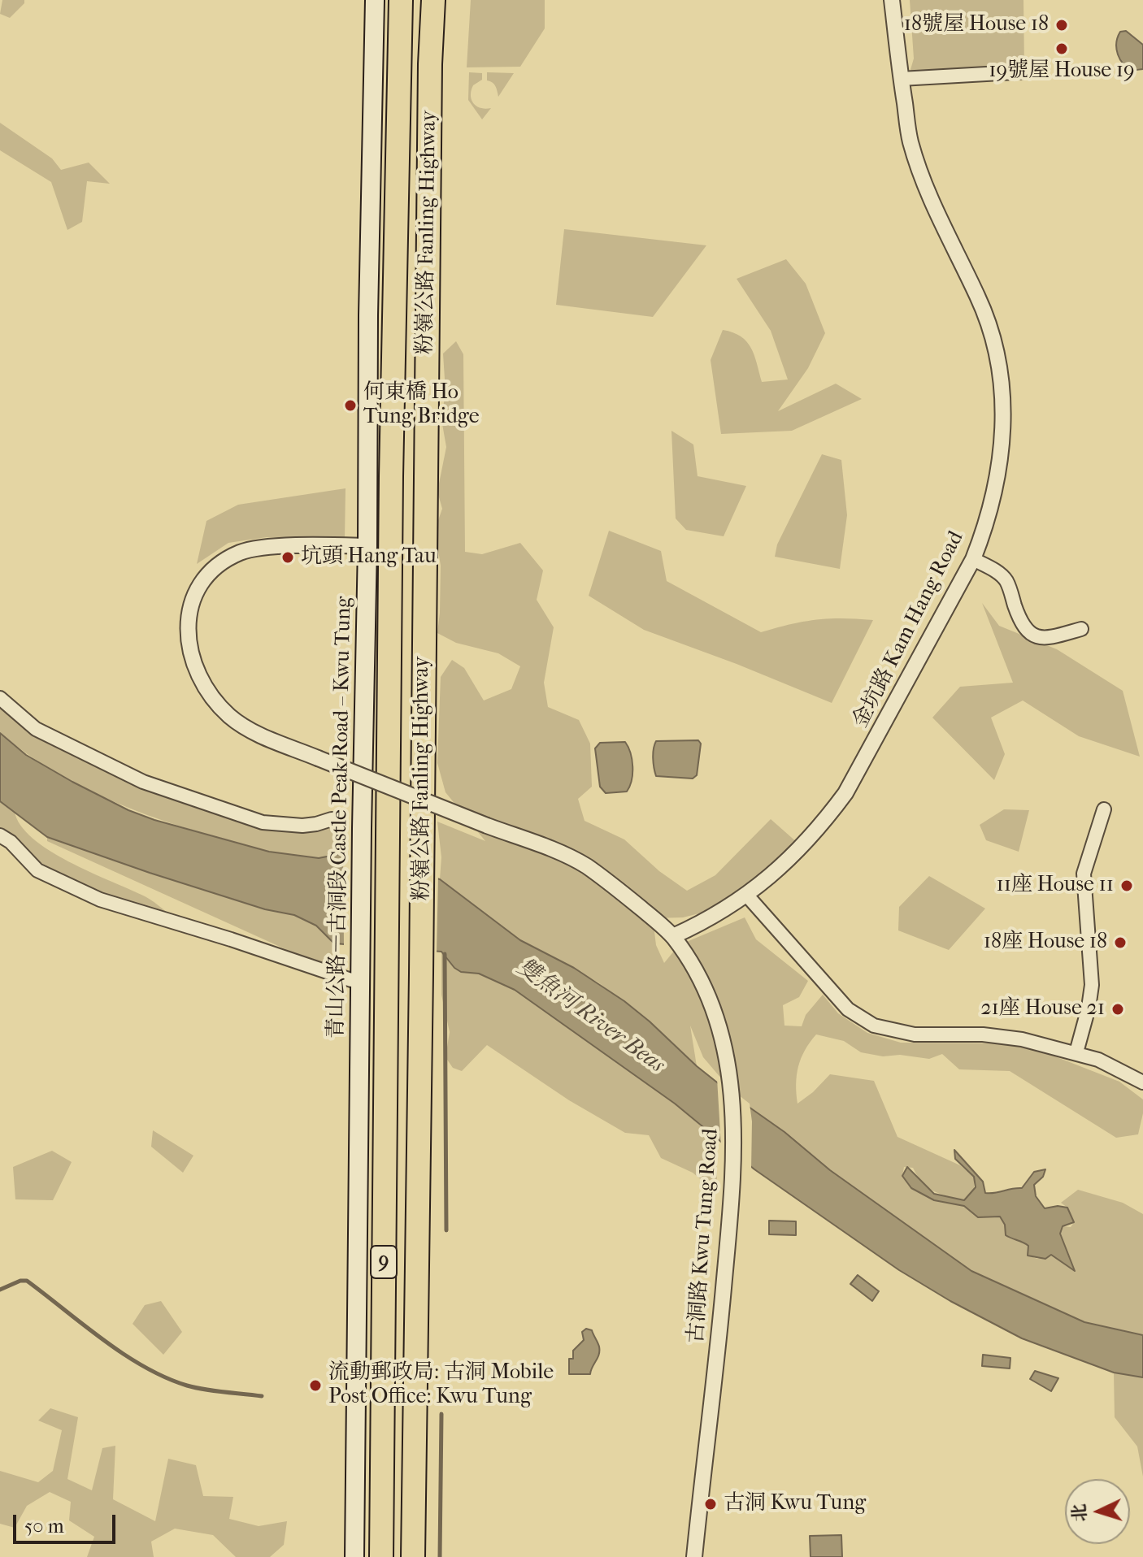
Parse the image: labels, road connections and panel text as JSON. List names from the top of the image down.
{
  "streets": {
    "highway": ["粉嶺公路 Fanling Highway", "9"],
    "main road": ["青山公路－古洞段 Castle Peak Road – Kwu Tung"],
    "street": ["金坑路 Kam Hang Road", "古洞路 Kwu Tung Road"]
  },
  "crossings": [
    ["金坑路 Kam Hang Road", "古洞路 Kwu Tung Road"],
    ["青山公路－古洞段 Castle Peak Road – Kwu Tung", "古洞路 Kwu Tung Road"]
  ],
  "water": ["雙魚河 River Beas"],
  "places": [
    "18號屋 House 18",
    "19號屋 House 19",
    "何東橋 Ho Tung Bridge",
    "坑頭 Hang Tau",
    "11座 House 11",
    "18座 House 18",
    "21座 House 21",
    "流動郵政局: 古洞 Mobile Post Office: Kwu Tung",
    "古洞 Kwu Tung"
  ],
  "scale_bar": "50 m",
  "north": "left"
}
